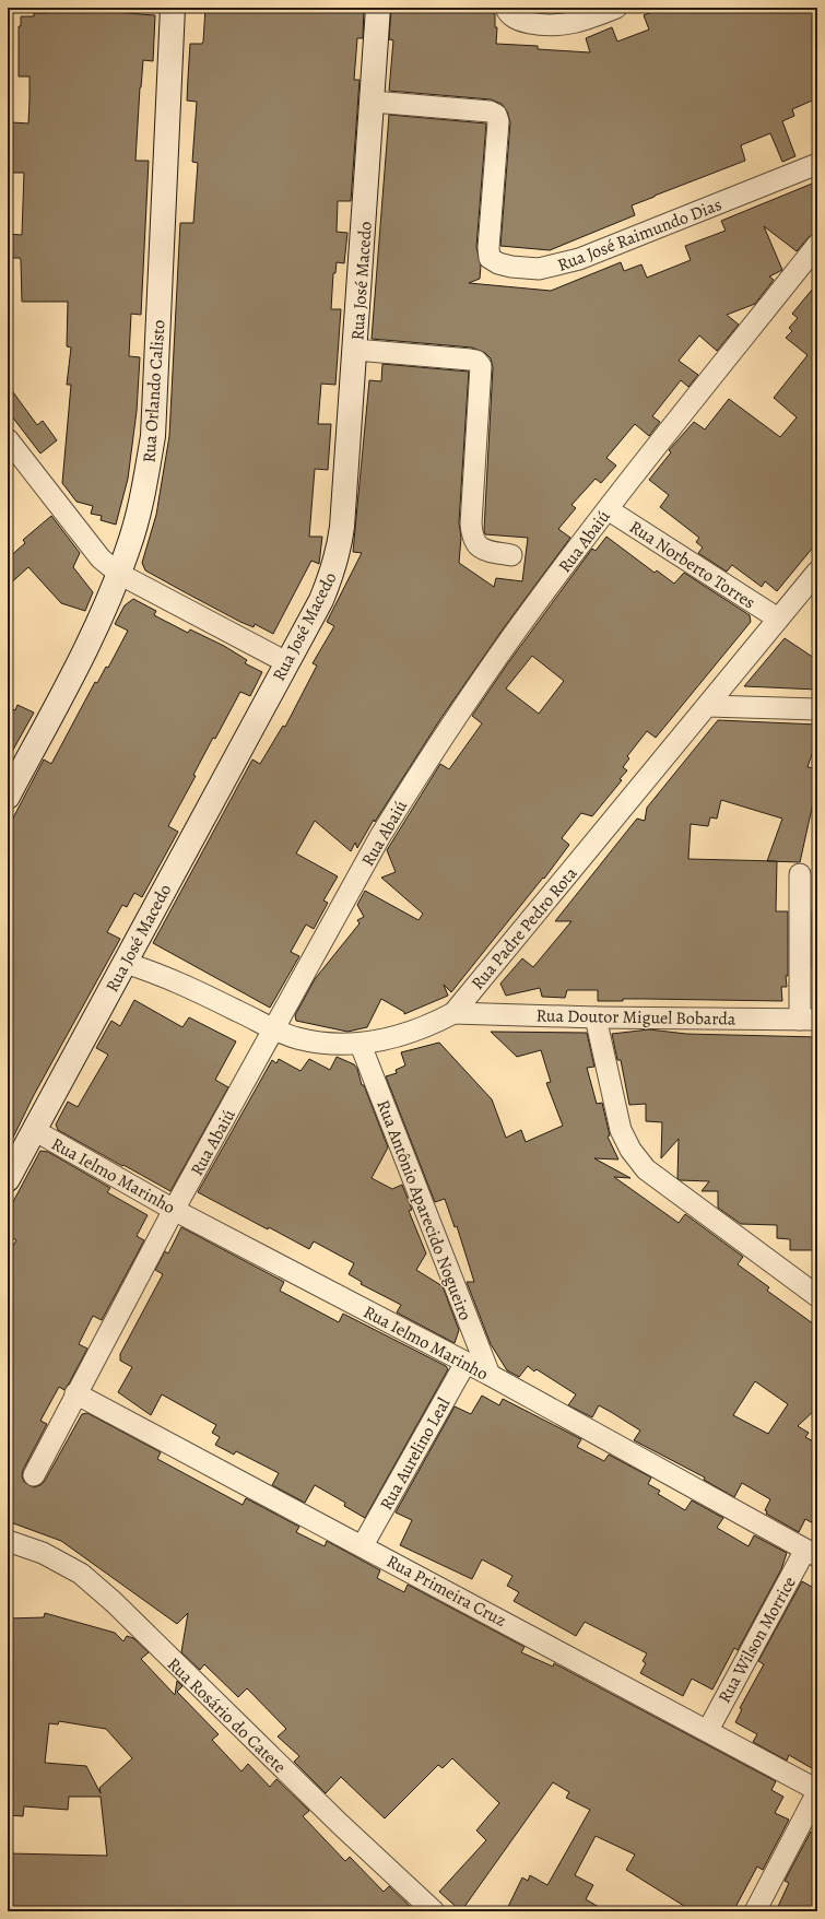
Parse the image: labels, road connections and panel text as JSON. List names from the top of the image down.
{
  "streets": {
    "street": [
      "Rua José Raimundo Dias",
      "Rua José Macedo",
      "Rua Orlando Calisto",
      "Rua Abaiú",
      "Rua Norberto Torres",
      "Rua Padre Pedro Rota",
      "Rua Doutor Miguel Bobarda",
      "Rua Ielmo Marinho",
      "Rua Antônio Aparecido Nogueiro",
      "Rua Aurelino Leal",
      "Rua Primeira Cruz",
      "Rua Wilson Morrice",
      "Rua Rosário do Catete"
    ]
  },
  "crossings": [
    ["Rua José Raimundo Dias", "Rua José Macedo"],
    ["Rua José Macedo", "Rua Padre Pedro Rota"],
    ["Rua José Macedo", "Rua Ielmo Marinho"],
    ["Rua Abaiú", "Rua Norberto Torres"],
    ["Rua Abaiú", "Rua Padre Pedro Rota"],
    ["Rua Abaiú", "Rua Ielmo Marinho"],
    ["Rua Abaiú", "Rua Primeira Cruz"],
    ["Rua Norberto Torres", "Rua Padre Pedro Rota"],
    ["Rua Padre Pedro Rota", "Rua Doutor Miguel Bobarda"],
    ["Rua Padre Pedro Rota", "Rua Antônio Aparecido Nogueiro"],
    ["Rua Ielmo Marinho", "Rua Antônio Aparecido Nogueiro"],
    ["Rua Ielmo Marinho", "Rua Aurelino Leal"],
    ["Rua Ielmo Marinho", "Rua Wilson Morrice"],
    ["Rua Aurelino Leal", "Rua Primeira Cruz"],
    ["Rua Primeira Cruz", "Rua Wilson Morrice"]
  ]
}
